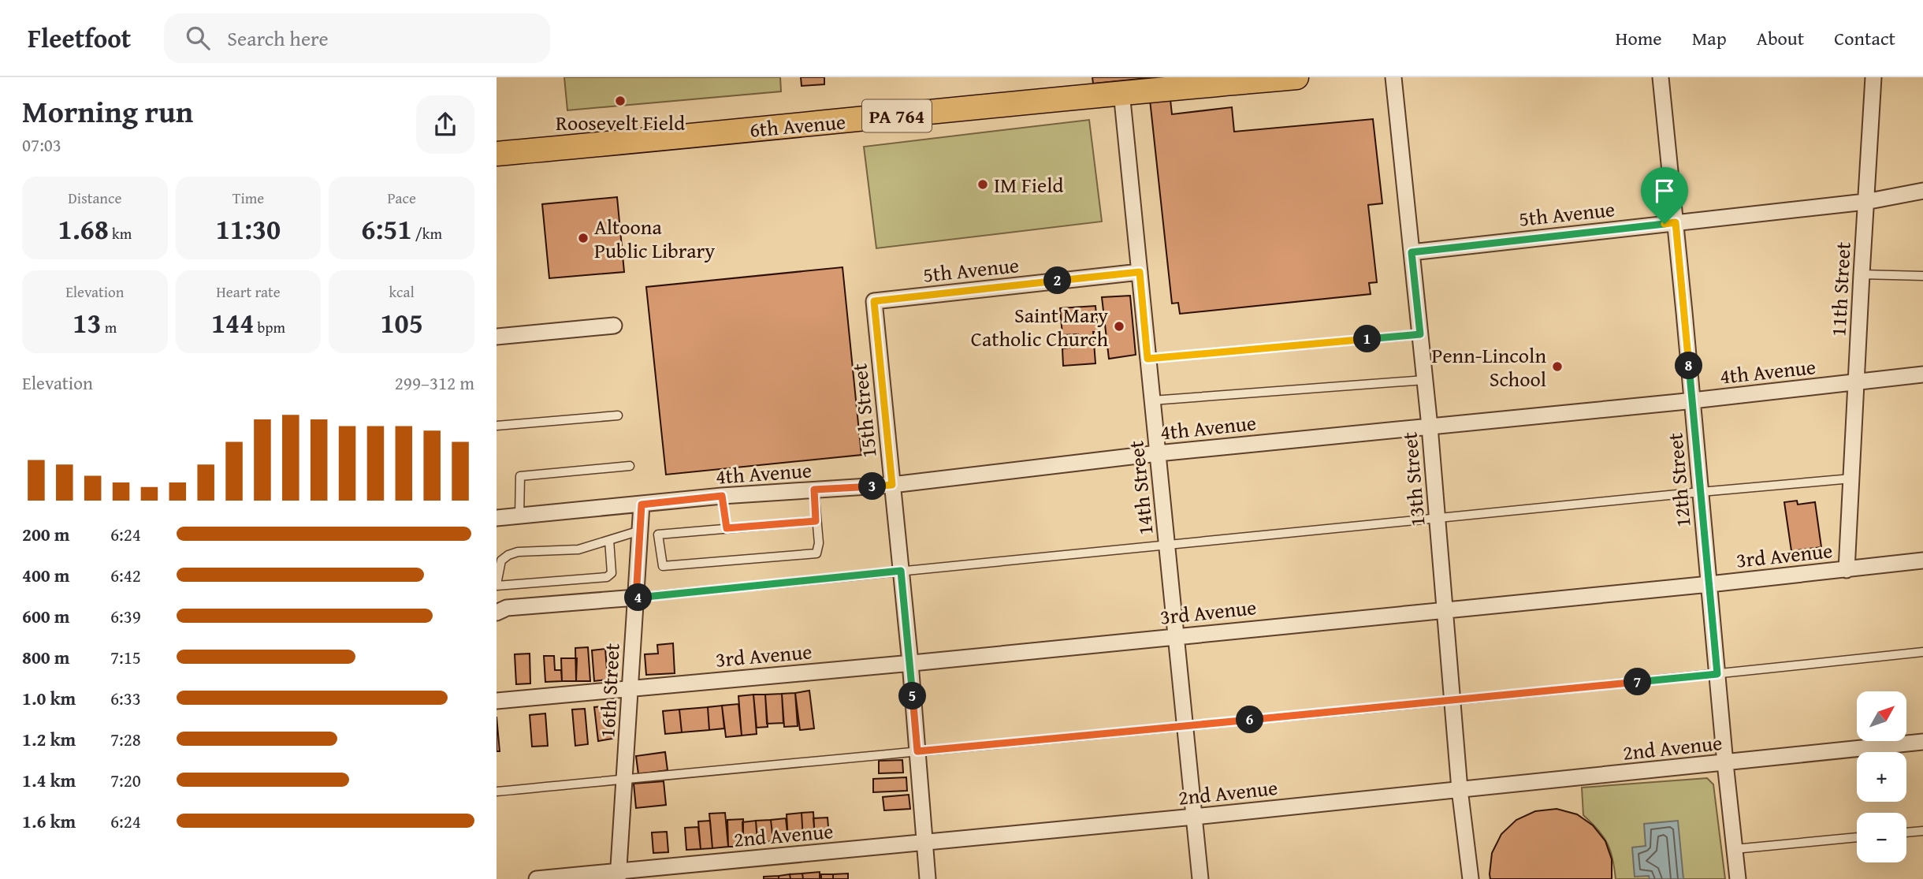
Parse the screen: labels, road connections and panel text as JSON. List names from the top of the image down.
{
  "streets": {
    "main road": ["PA 764", "6th Avenue"],
    "street": [
      "5th Avenue",
      "11th Street",
      "4th Avenue",
      "15th Street",
      "13th Street",
      "12th Street",
      "14th Street",
      "3rd Avenue",
      "16th Street",
      "2nd Avenue"
    ]
  },
  "crossings": [
    ["6th Avenue", "14th Street"],
    ["5th Avenue", "11th Street"],
    ["5th Avenue", "15th Street"],
    ["5th Avenue", "13th Street"],
    ["5th Avenue", "12th Street"],
    ["5th Avenue", "14th Street"],
    ["11th Street", "4th Avenue"],
    ["11th Street", "3rd Avenue"],
    ["4th Avenue", "15th Street"],
    ["4th Avenue", "13th Street"],
    ["4th Avenue", "12th Street"],
    ["4th Avenue", "14th Street"],
    ["4th Avenue", "16th Street"],
    ["15th Street", "3rd Avenue"],
    ["15th Street", "2nd Avenue"],
    ["13th Street", "3rd Avenue"],
    ["13th Street", "2nd Avenue"],
    ["12th Street", "3rd Avenue"],
    ["12th Street", "2nd Avenue"],
    ["14th Street", "3rd Avenue"],
    ["14th Street", "2nd Avenue"],
    ["3rd Avenue", "16th Street"],
    ["16th Street", "2nd Avenue"]
  ],
  "places": [
    "Roosevelt Field",
    "IM Field",
    "Altoona Public Library",
    "Saint Mary Catholic Church",
    "Penn-Lincoln School"
  ],
  "north": "top right",
  "page": {
    "header": "Fleetfoot",
    "search": "Search here",
    "nav": [
      "Home",
      "Map",
      "About",
      "Contact"
    ],
    "heading": ["Morning run", "07:03"],
    "stats": [
      ["Distance", "1.68 km"],
      ["Time", "11:30"],
      ["Pace", "6:51 /km"],
      ["Elevation", "13 m"],
      ["Heart rate", "144 bpm"],
      ["kcal", "105"]
    ],
    "pins": [
      "2",
      "1",
      "8",
      "3",
      "4",
      "7",
      "5",
      "6"
    ],
    "chart": ["Elevation", "299–312 m"],
    "list": [
      {
        "name": "200 m",
        "note": "6:24"
      },
      {
        "name": "400 m",
        "note": "6:42"
      },
      {
        "name": "600 m",
        "note": "6:39"
      },
      {
        "name": "800 m",
        "note": "7:15"
      },
      {
        "name": "1.0 km",
        "note": "6:33"
      },
      {
        "name": "1.2 km",
        "note": "7:28"
      },
      {
        "name": "1.4 km",
        "note": "7:20"
      },
      {
        "name": "1.6 km",
        "note": "6:24"
      }
    ],
    "map_buttons": ["+", "−"]
  }
}
